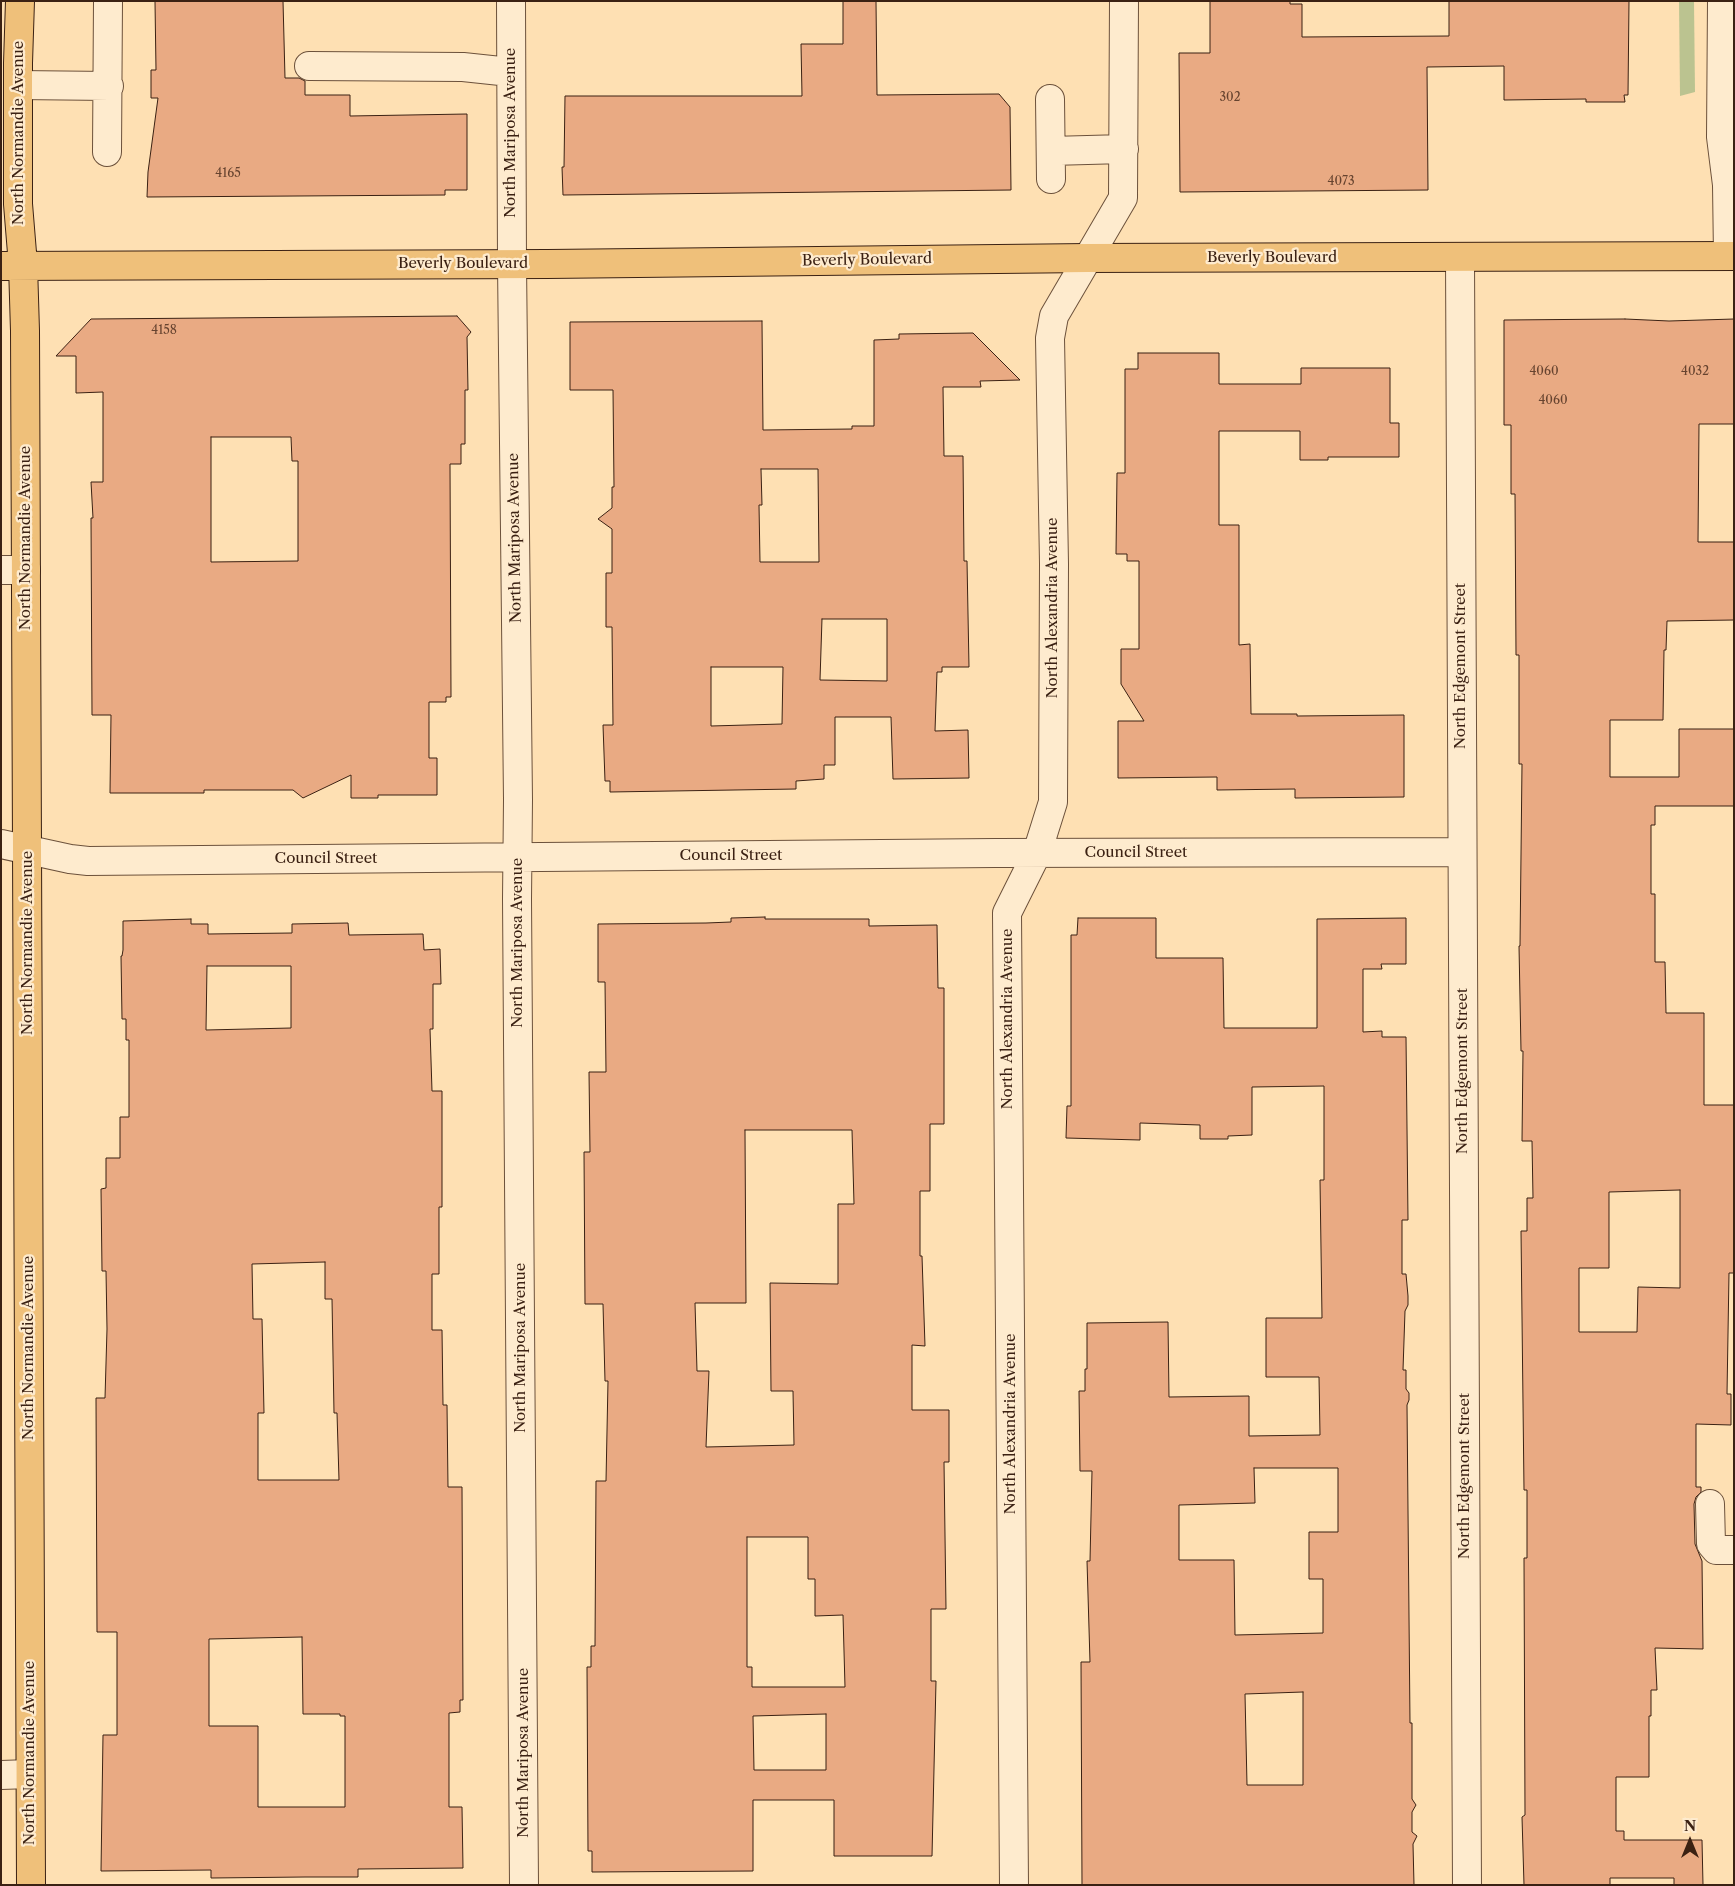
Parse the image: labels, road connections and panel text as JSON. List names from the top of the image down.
{
  "streets": {
    "main road": ["North Normandie Avenue", "Beverly Boulevard"],
    "street": [
      "North Mariposa Avenue",
      "North Alexandria Avenue",
      "North Edgemont Street",
      "Council Street"
    ]
  },
  "crossings": [
    ["North Normandie Avenue", "Beverly Boulevard"],
    ["North Normandie Avenue", "Council Street"],
    ["North Mariposa Avenue", "Beverly Boulevard"],
    ["North Mariposa Avenue", "Council Street"],
    ["Beverly Boulevard", "North Alexandria Avenue"],
    ["Beverly Boulevard", "North Edgemont Street"],
    ["North Alexandria Avenue", "Council Street"],
    ["North Edgemont Street", "Council Street"]
  ],
  "house_numbers": [
    "302",
    "4165",
    "4073",
    "4158",
    "4060",
    "4032",
    "4060"
  ],
  "north": "top"
}
